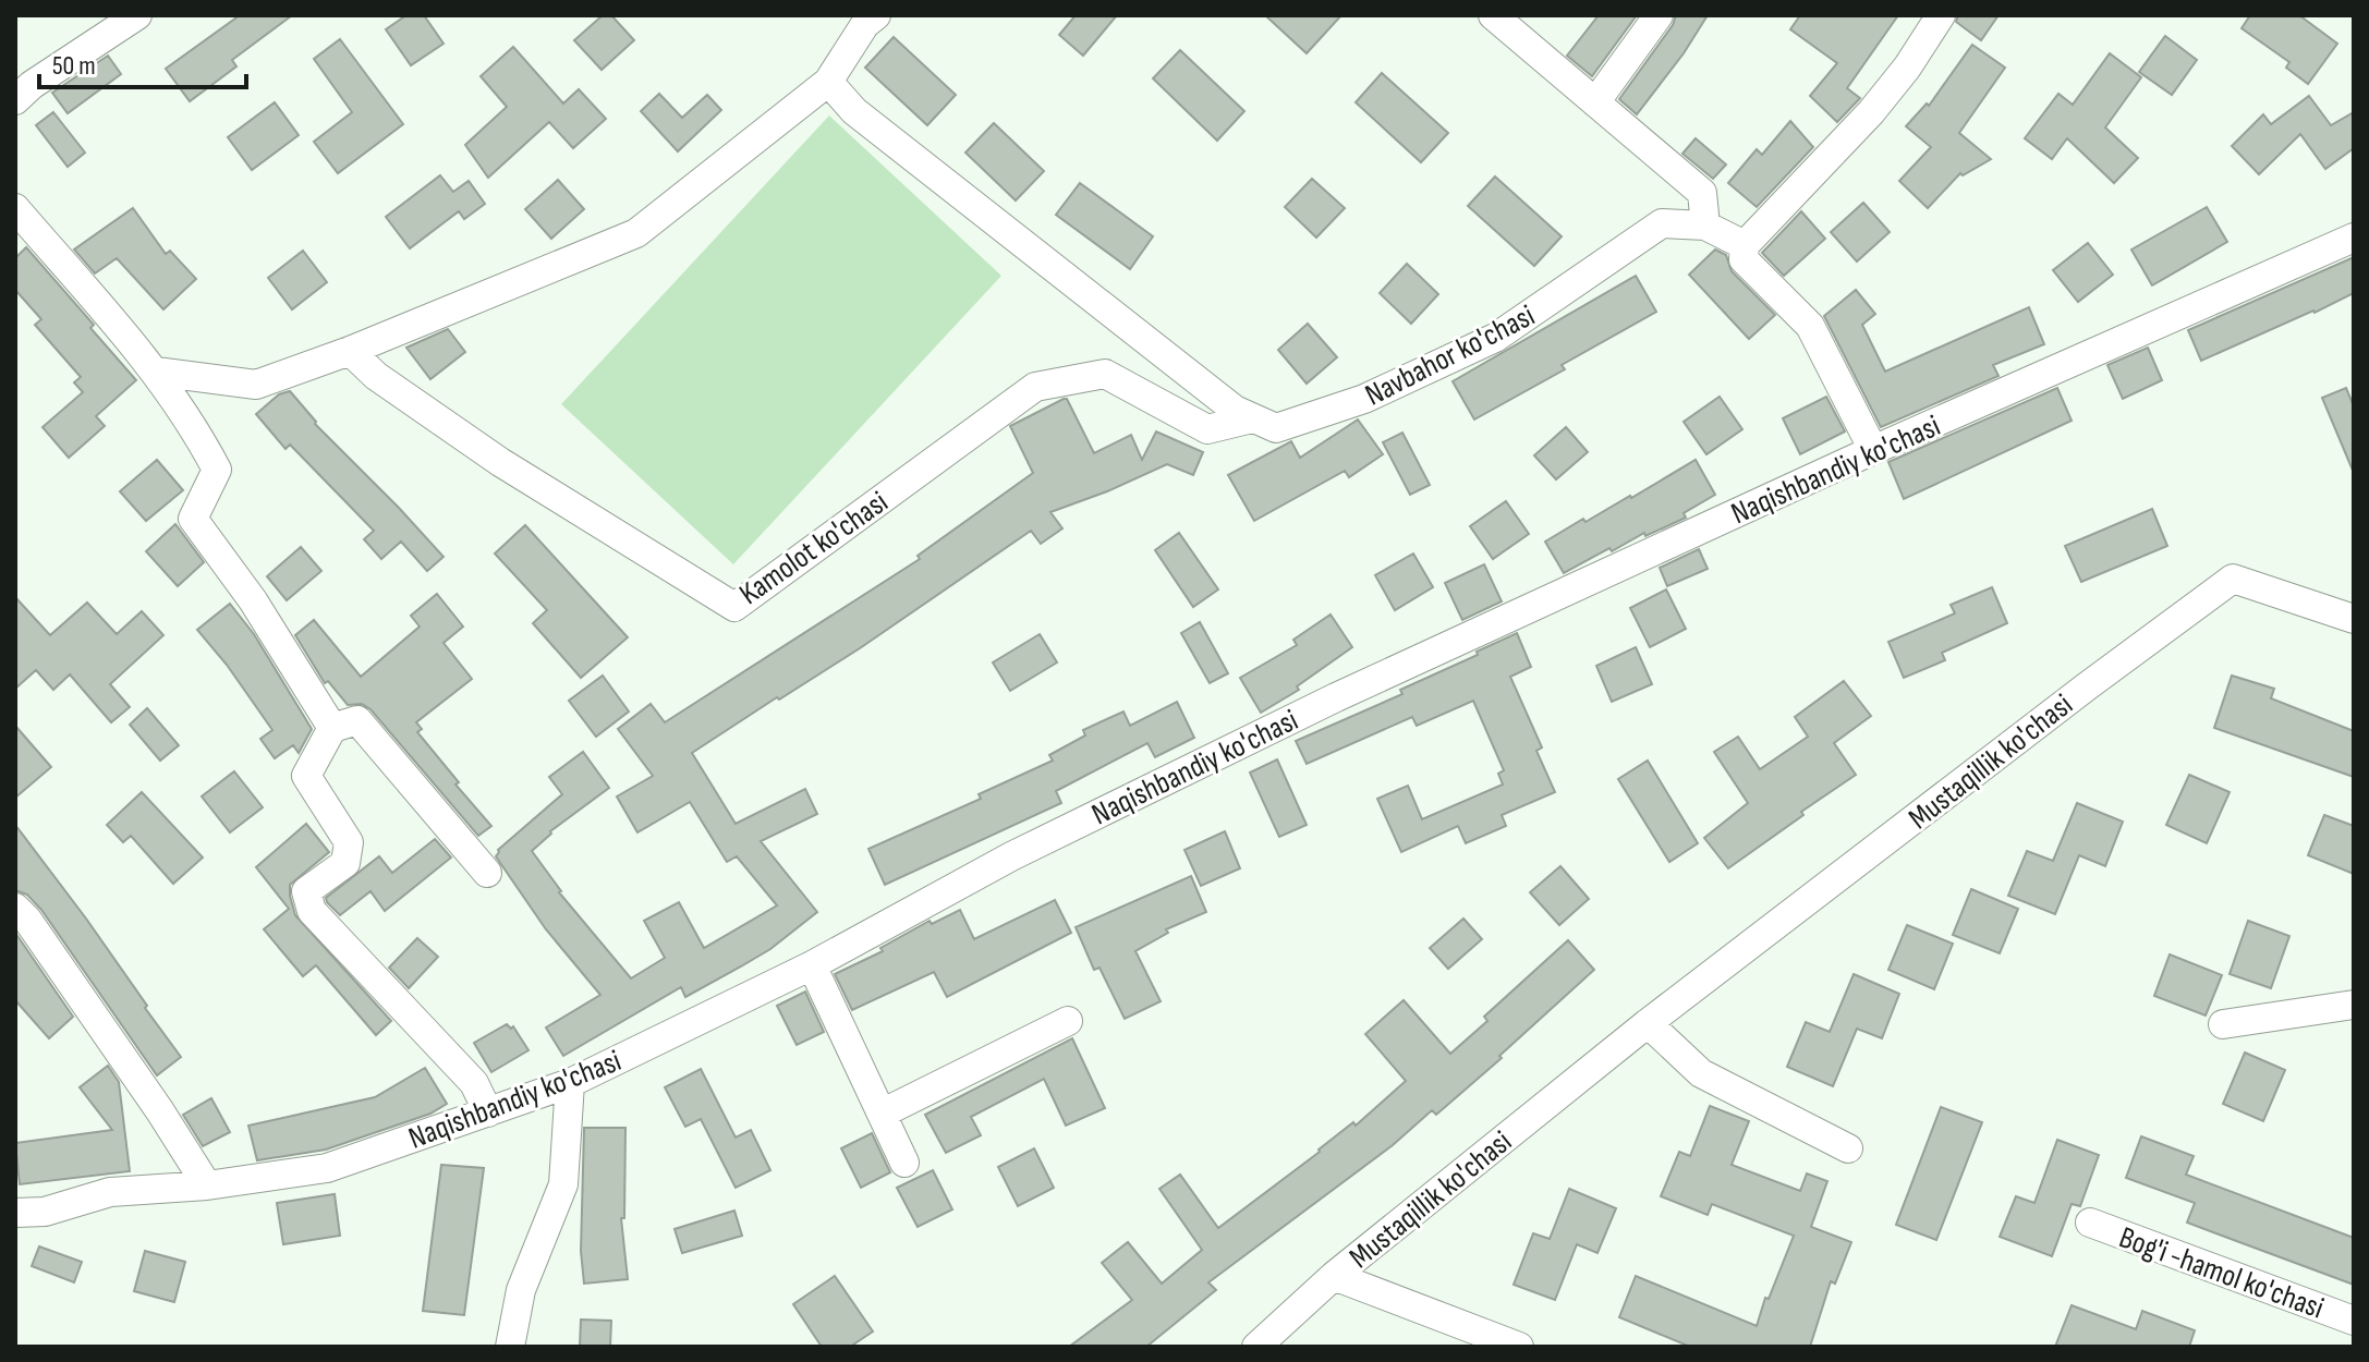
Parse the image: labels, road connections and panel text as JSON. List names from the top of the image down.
{
  "streets": {
    "street": [
      "Navbahor ko'chasi",
      "Naqishbandiy ko'chasi",
      "Kamolot ko'chasi",
      "Mustaqillik ko'chasi",
      "Bog'i -hamol ko'chasi"
    ]
  },
  "crossings": [
    ["Navbahor ko'chasi", "Kamolot ko'chasi"]
  ],
  "scale_bar": "50 m"
}
